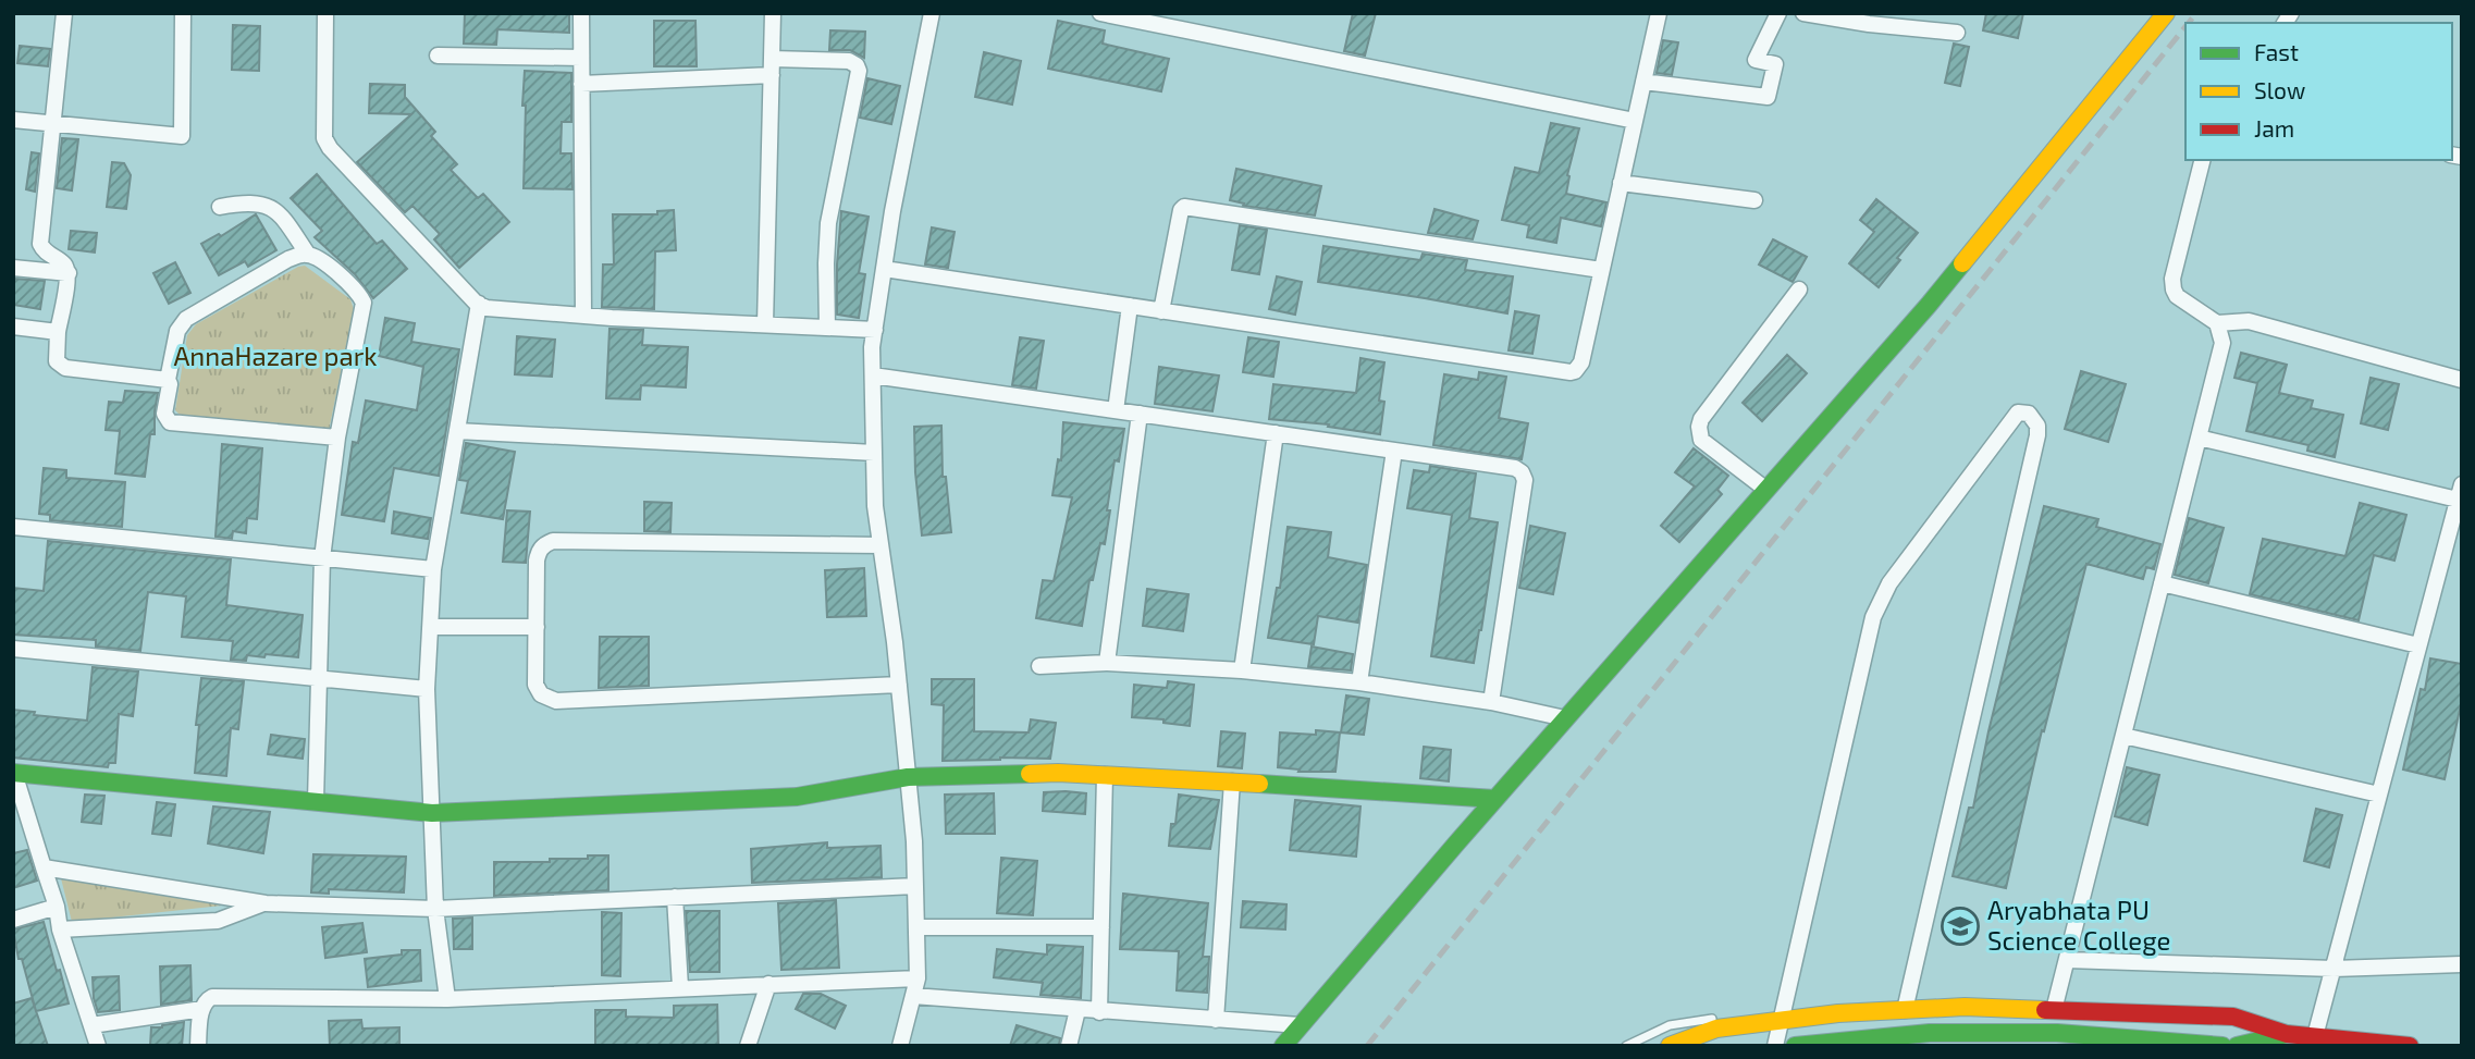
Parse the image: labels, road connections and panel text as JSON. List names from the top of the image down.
{
  "parks": ["AnnaHazare park"],
  "places": {
    "school or university": ["Aryabhata PU Science College"]
  },
  "legend": ["Fast", "Slow", "Jam"]
}
